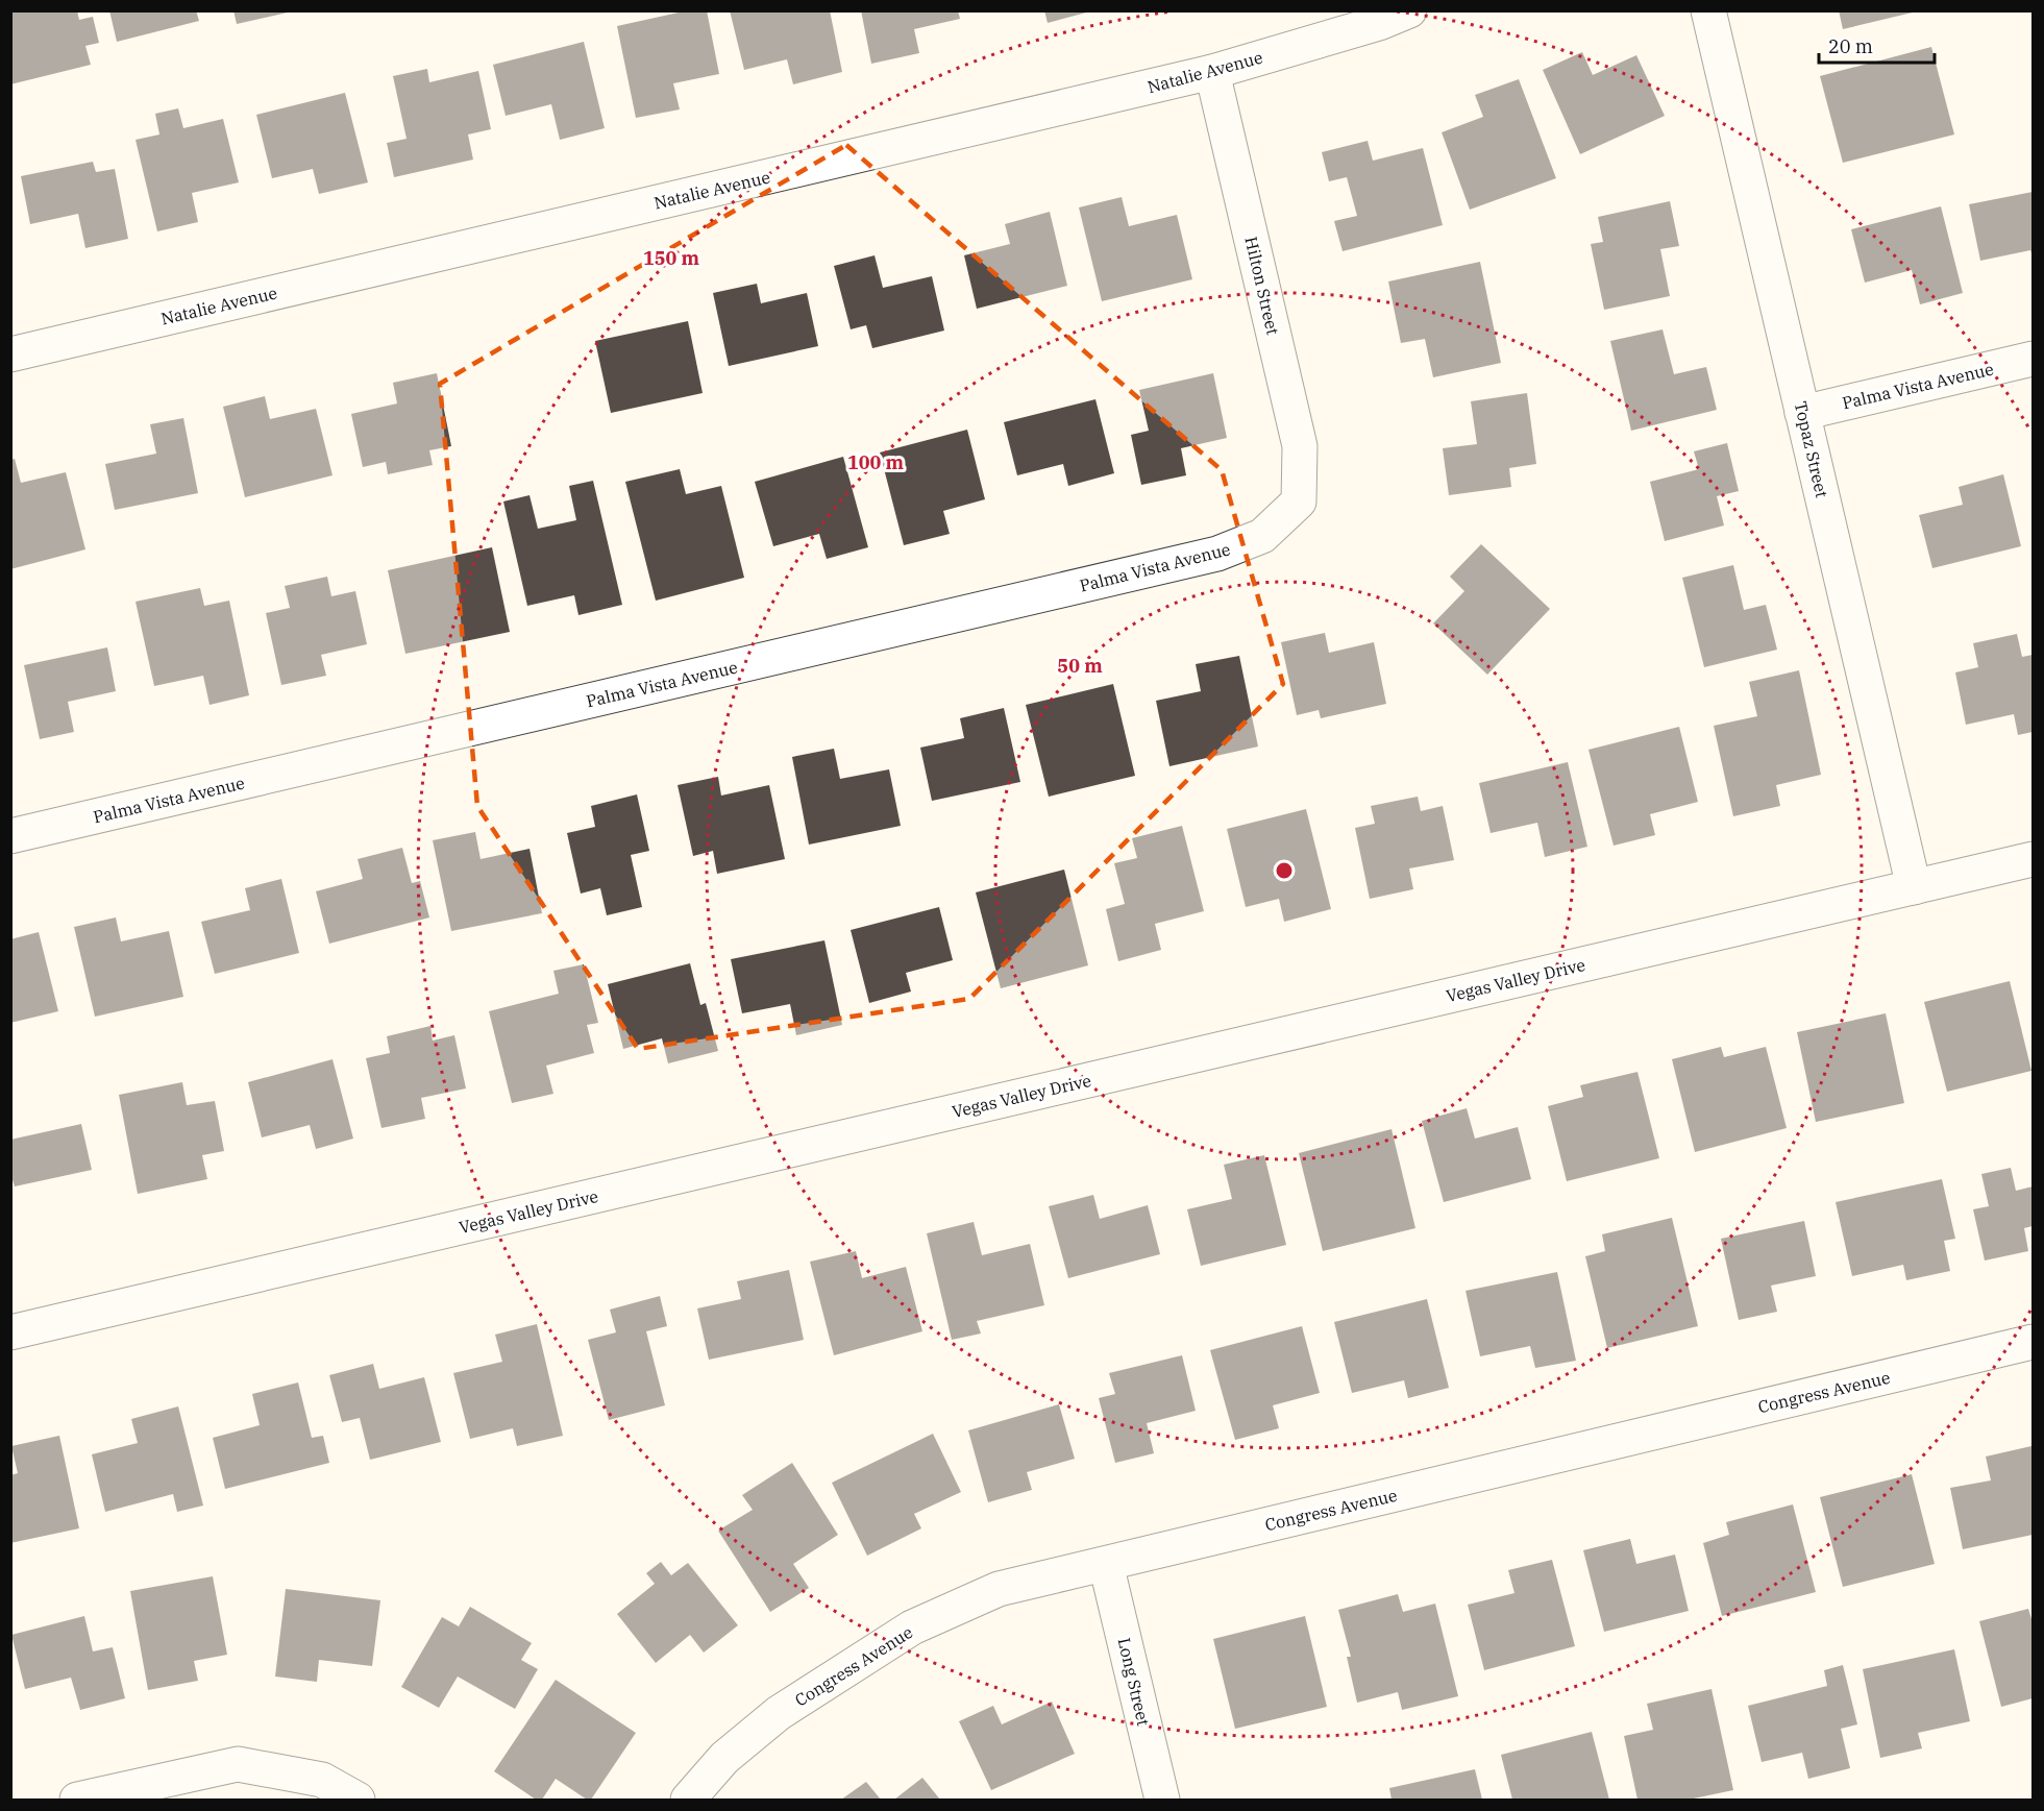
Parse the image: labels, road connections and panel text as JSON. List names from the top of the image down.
{
  "streets": {
    "street": [
      "Natalie Avenue",
      "Hilton Street",
      "Palma Vista Avenue",
      "Topaz Street",
      "Vegas Valley Drive",
      "Congress Avenue",
      "Long Street"
    ]
  },
  "crossings": [
    ["Natalie Avenue", "Hilton Street"],
    ["Hilton Street", "Palma Vista Avenue"],
    ["Palma Vista Avenue", "Topaz Street"],
    ["Topaz Street", "Vegas Valley Drive"],
    ["Congress Avenue", "Long Street"]
  ],
  "scale_bar": "20 m",
  "rings": ["150 m", "100 m", "50 m"]
}
